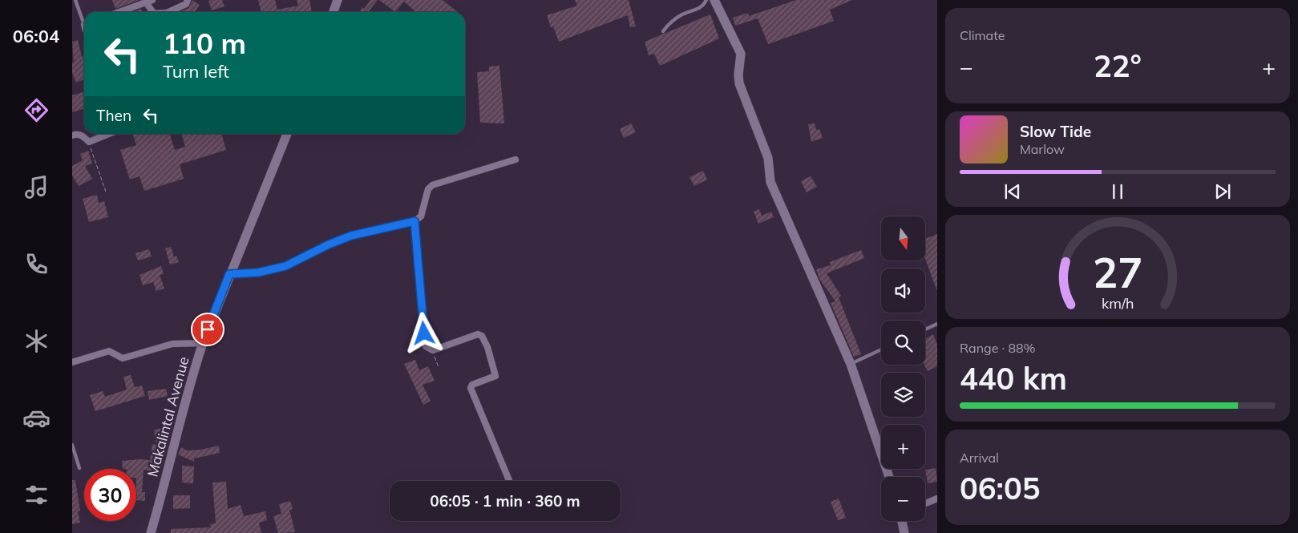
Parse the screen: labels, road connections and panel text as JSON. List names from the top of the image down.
{
  "streets": {
    "street": ["Makalintal Avenue"]
  },
  "north": "bottom",
  "page": {
    "tabs": "06:04",
    "tile": [
      "Climate",
      ["Range · 88%", "440 km"],
      ["Arrival", "06:05"]
    ],
    "turn": ["110 m", "Turn left"],
    "heat": ["−", "22°", "+"],
    "then": "Then",
    "song": ["Slow Tide", "Marlow"],
    "map_buttons": ["+", "−"],
    "limit": "30",
    "trip": "06:05 · 1 min · 360 m",
    "gauge": ["27", "km/h"]
  }
}
